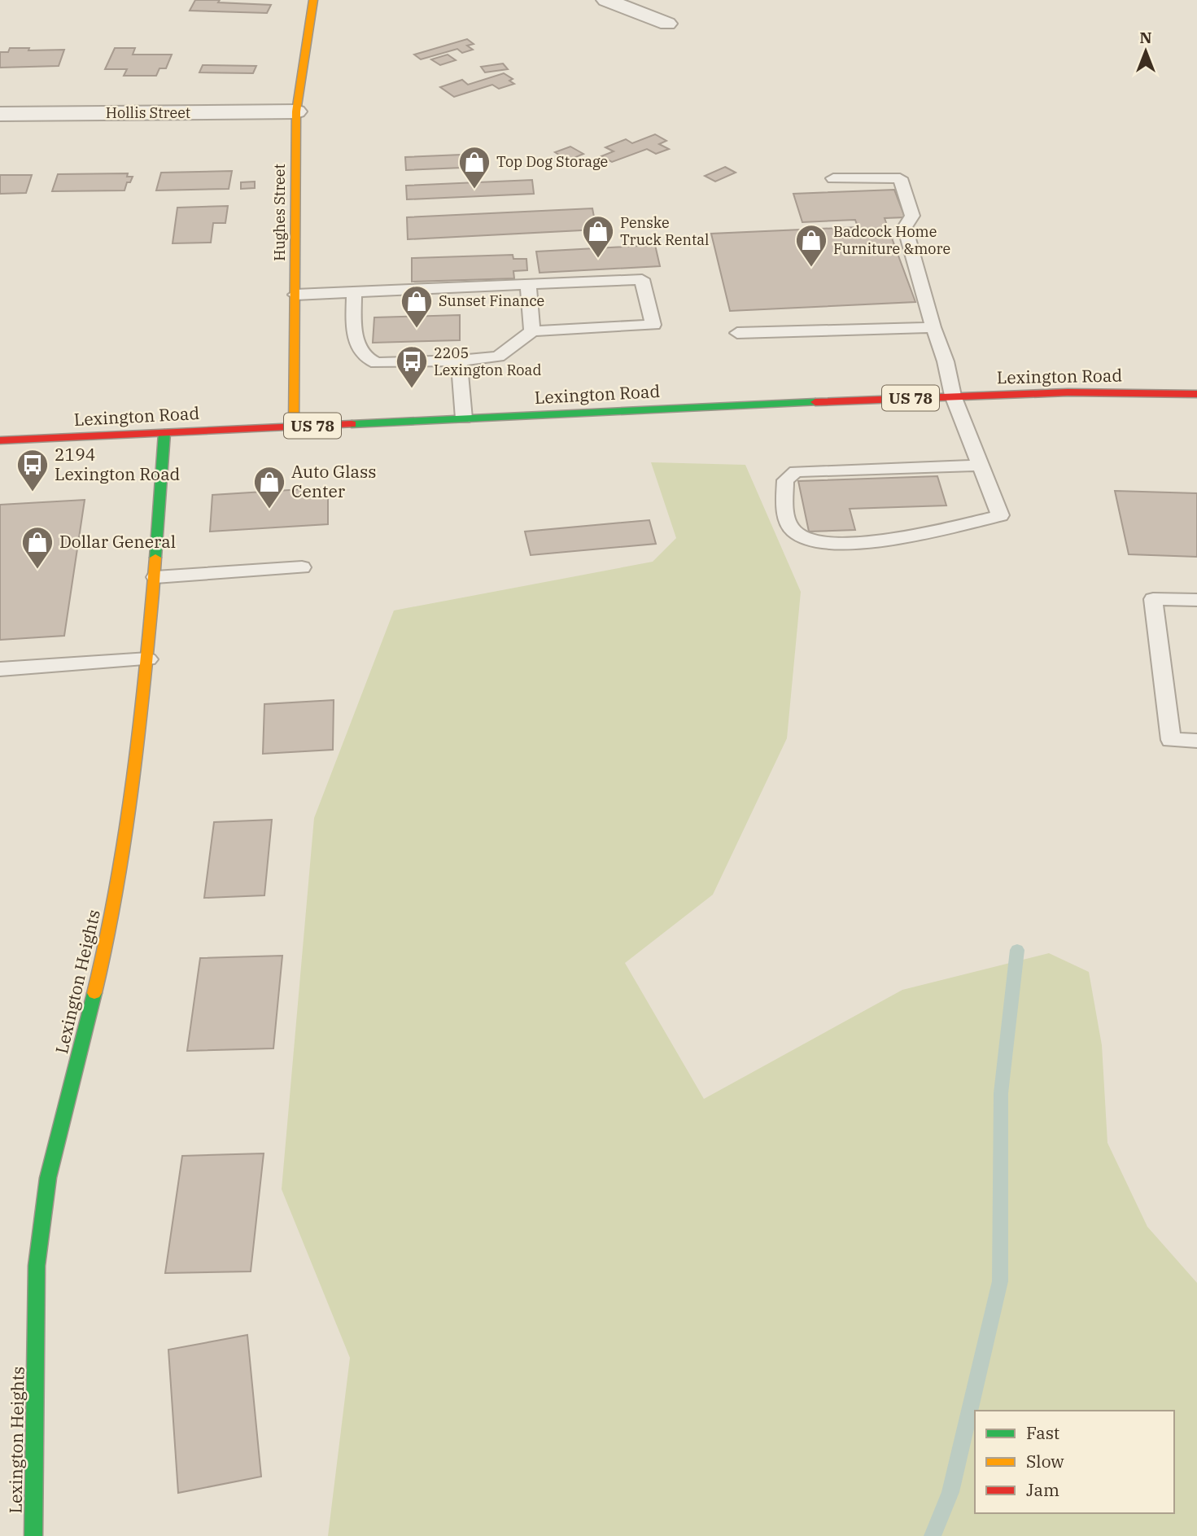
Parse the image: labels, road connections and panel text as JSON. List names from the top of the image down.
{
  "streets": {
    "main road": [
      "Hughes Street",
      "Lexington Road",
      "US 78",
      "Lexington Heights"
    ],
    "street": ["Hollis Street"]
  },
  "crossings": [
    ["Hollis Street", "Hughes Street"],
    ["Hughes Street", "Lexington Road"],
    ["Lexington Road", "Lexington Heights"]
  ],
  "places": {
    "shop": [
      "Top Dog Storage",
      "Penske Truck Rental",
      "Badcock Home Furniture &more",
      "Sunset Finance",
      "Auto Glass Center",
      "Dollar General"
    ],
    "bus stop": ["2205 Lexington Road", "2194 Lexington Road"]
  },
  "legend": ["Fast", "Slow", "Jam"],
  "north": "top"
}
